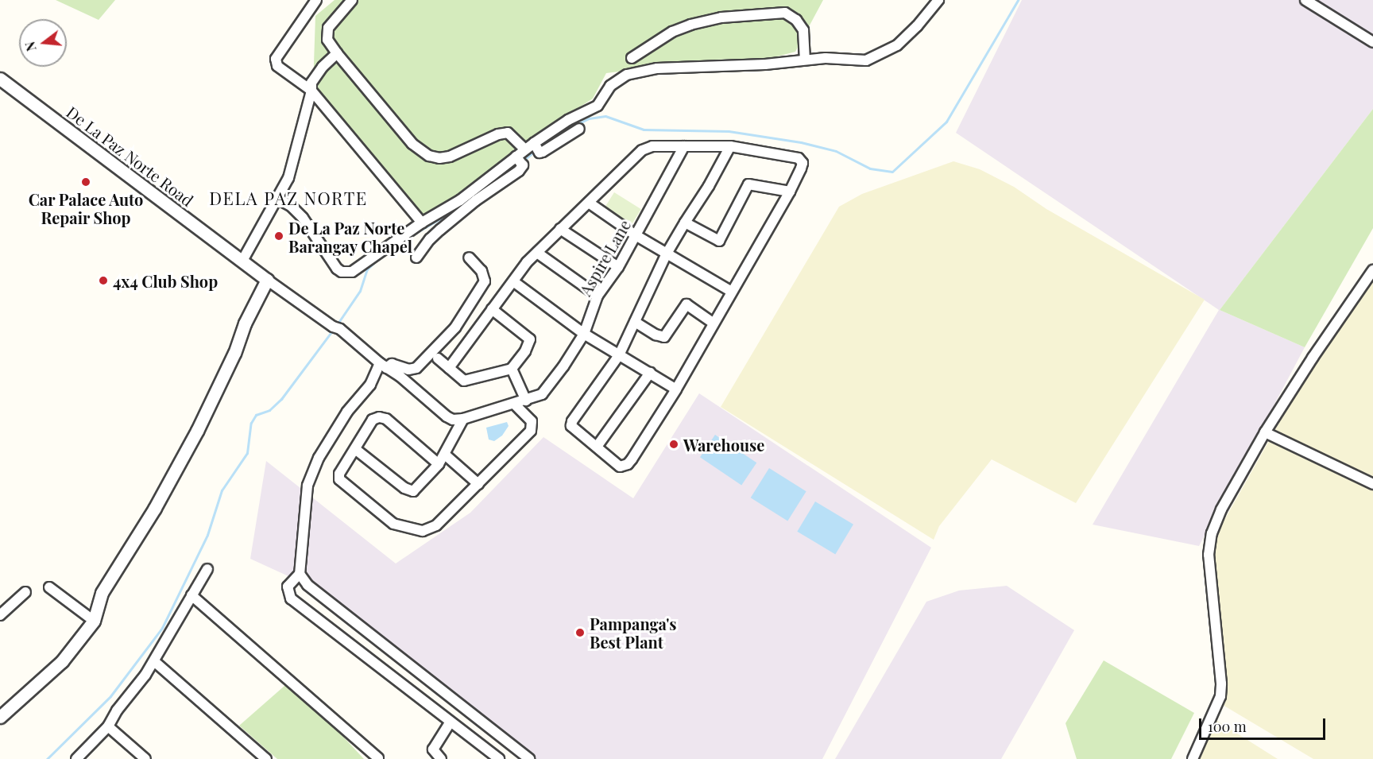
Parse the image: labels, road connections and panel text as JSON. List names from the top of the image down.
{
  "streets": {
    "street": ["De La Paz Norte Road", "Aspire Lane"]
  },
  "districts": ["DELA PAZ NORTE"],
  "places": [
    "Car Palace Auto Repair Shop",
    "De La Paz Norte Barangay Chapel",
    "4x4 Club Shop",
    "Warehouse",
    "Pampanga's Best Plant"
  ],
  "scale_bar": "100 m",
  "north": "left"
}
